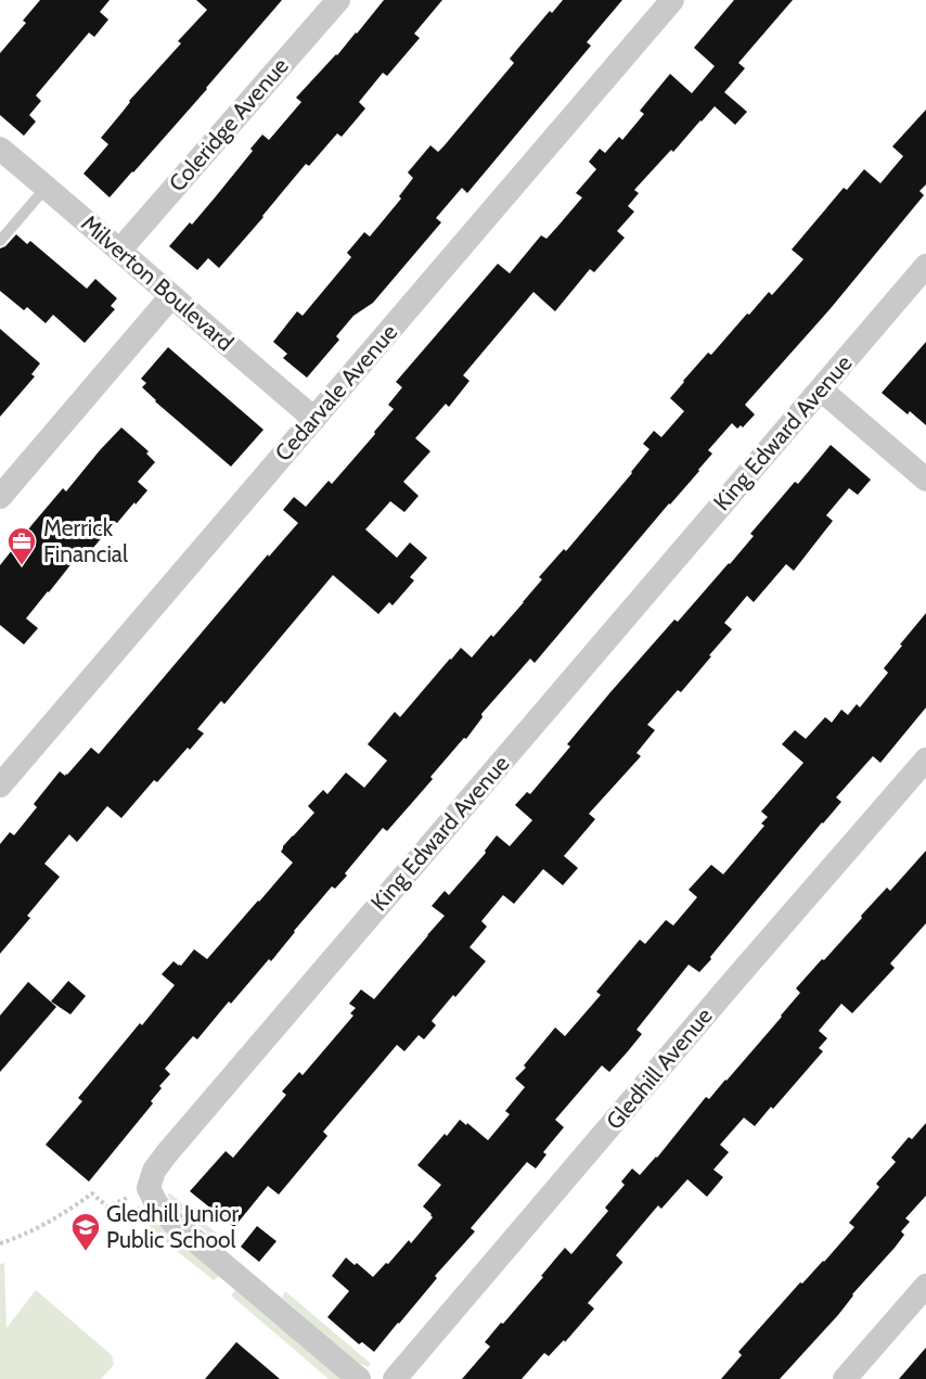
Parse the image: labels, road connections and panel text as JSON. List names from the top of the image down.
{
  "streets": {
    "street": [
      "Coleridge Avenue",
      "Milverton Boulevard",
      "Cedarvale Avenue",
      "King Edward Avenue",
      "Gledhill Avenue"
    ]
  },
  "crossings": [
    ["Coleridge Avenue", "Milverton Boulevard"],
    ["Milverton Boulevard", "Cedarvale Avenue"]
  ],
  "places": {
    "office": ["Merrick Financial"],
    "school or university": ["Gledhill Junior Public School"]
  }
}
